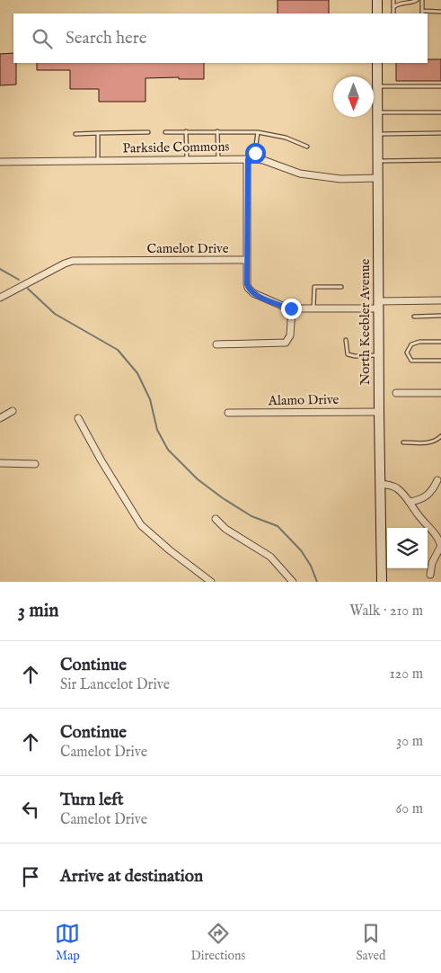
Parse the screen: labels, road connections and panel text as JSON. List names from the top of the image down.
{
  "streets": {
    "street": [
      "Parkside Commons",
      "Camelot Drive",
      "North Keebler Avenue",
      "Alamo Drive"
    ]
  },
  "crossings": [
    ["Parkside Commons", "North Keebler Avenue"],
    ["Camelot Drive", "North Keebler Avenue"],
    ["North Keebler Avenue", "Alamo Drive"]
  ],
  "north": "bottom",
  "page": {
    "search": "Search here",
    "heading": ["3 min", "Walk · 210 m"],
    "list": [
      ["Continue", "Sir Lancelot Drive", "120 m"],
      ["Continue", "Camelot Drive", "30 m"],
      ["Turn left", "Camelot Drive", "60 m"],
      "Arrive at destination"
    ],
    "nav": ["Map", "Directions", "Saved"]
  }
}
